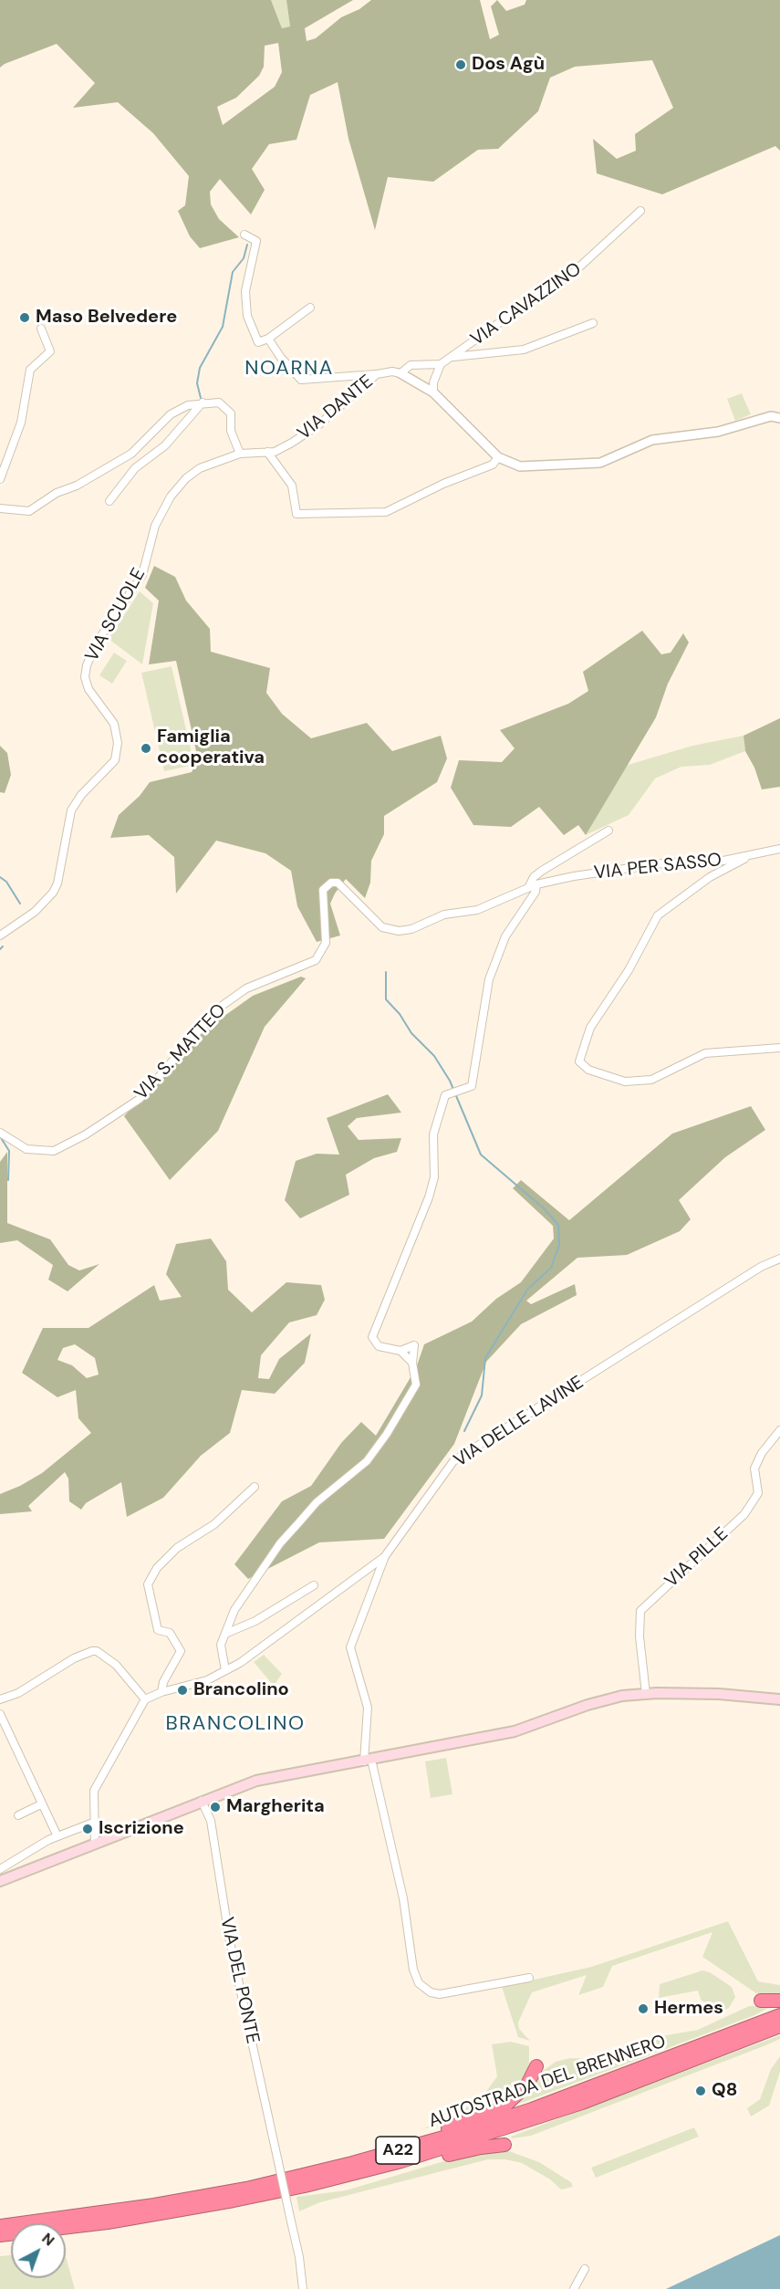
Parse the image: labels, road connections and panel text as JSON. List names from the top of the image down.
{
  "streets": {
    "highway": ["AUTOSTRADA DEL BRENNERO", "A22"],
    "street": [
      "VIA CAVAZZINO",
      "VIA DANTE",
      "VIA SCUOLE",
      "VIA PER SASSO",
      "VIA S. MATTEO",
      "VIA DELLE LAVINE",
      "VIA PILLE",
      "VIA DEL PONTE"
    ]
  },
  "crossings": [
    ["VIA CAVAZZINO", "VIA DANTE"],
    ["VIA DANTE", "VIA SCUOLE"],
    ["VIA PER SASSO", "VIA S. MATTEO"]
  ],
  "districts": ["NOARNA", "BRANCOLINO"],
  "places": [
    "Dos Agù",
    "Maso Belvedere",
    "Famiglia cooperativa",
    "Brancolino",
    "Margherita",
    "Iscrizione",
    "Hermes",
    "Q8"
  ],
  "north": "top right"
}
